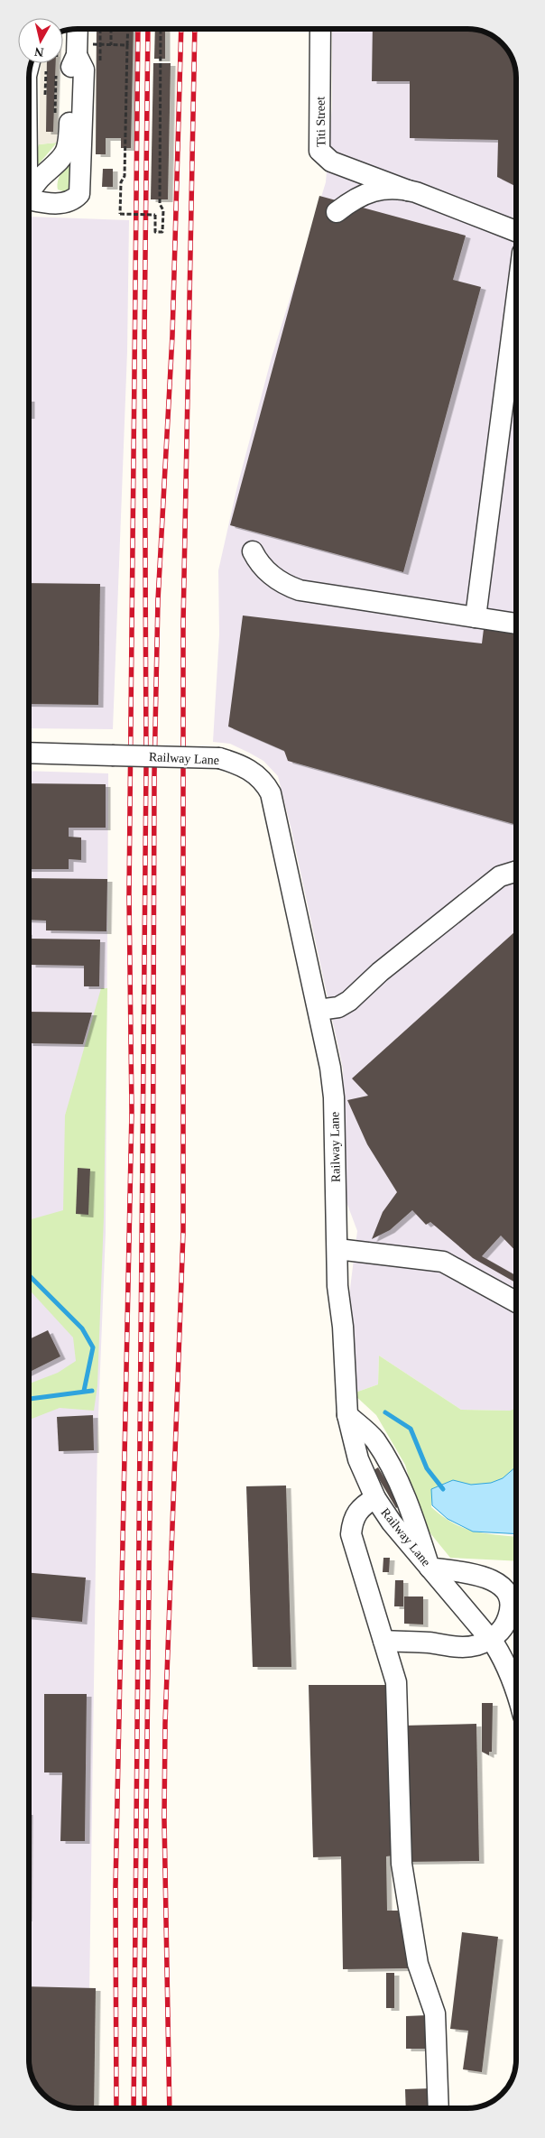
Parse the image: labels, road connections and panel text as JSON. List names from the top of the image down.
{
  "streets": {
    "street": ["Titi Street", "Railway Lane"]
  },
  "north": "bottom"
}
